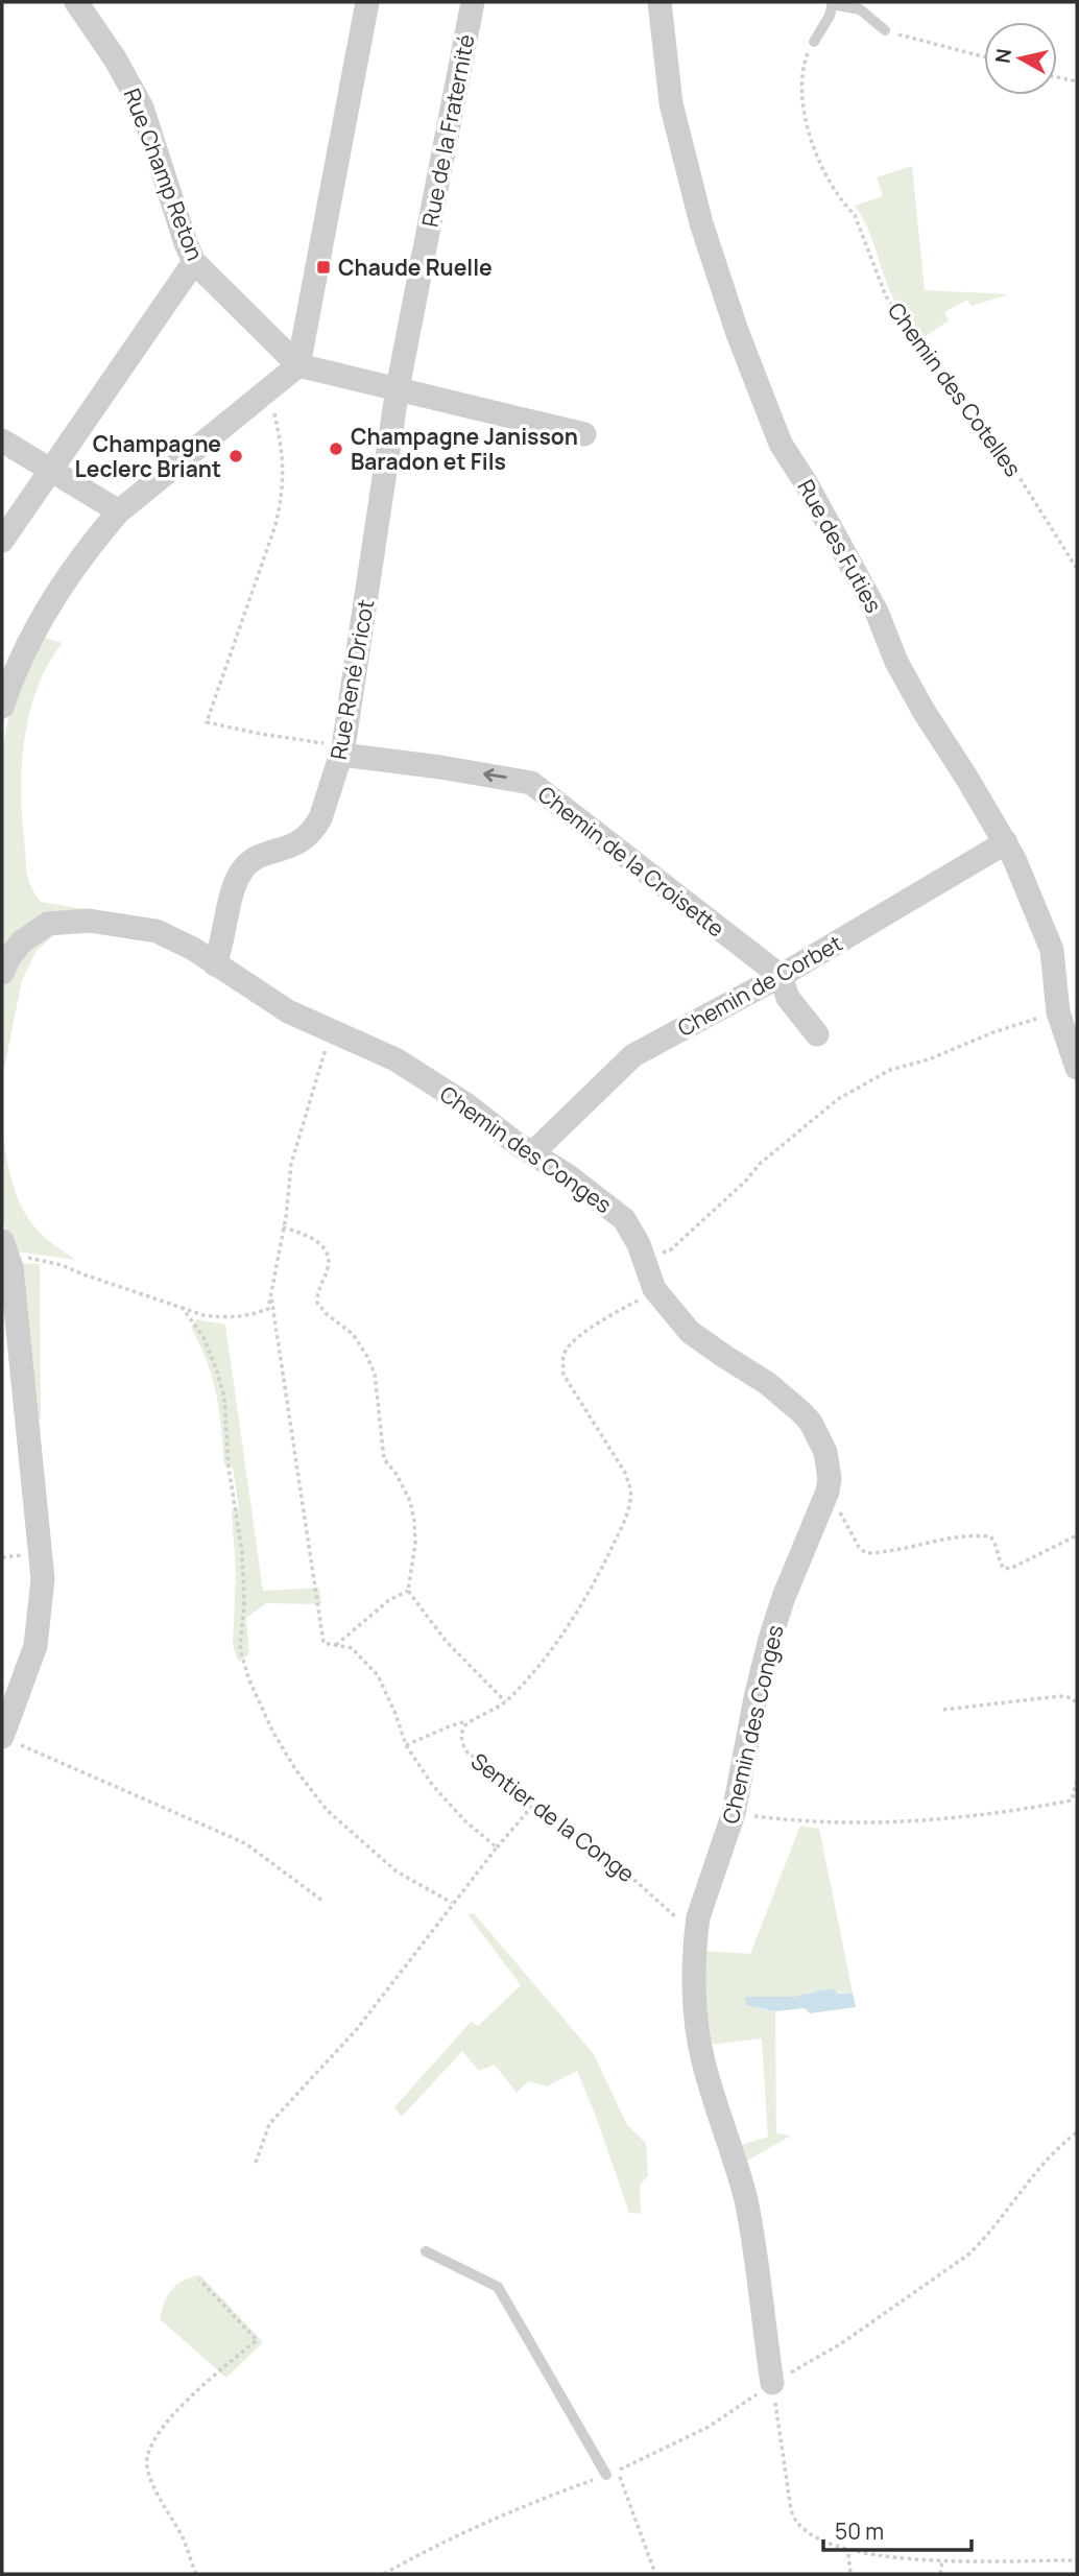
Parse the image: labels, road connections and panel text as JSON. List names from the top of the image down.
{
  "streets": {
    "street": [
      "Rue de la Fraternité",
      "Rue Champ Reton",
      "Rue des Futies",
      "Rue René Dricot",
      "Chemin de la Croisette",
      "Chemin de Corbet",
      "Chemin des Conges"
    ],
    "path": ["Chemin des Cotelles", "Sentier de la Conge"]
  },
  "crossings": [
    ["Rue de la Fraternité", "Rue René Dricot"],
    ["Rue des Futies", "Chemin de Corbet"],
    ["Rue René Dricot", "Chemin de la Croisette"],
    ["Rue René Dricot", "Chemin des Conges"],
    ["Chemin de la Croisette", "Chemin de Corbet"],
    ["Chemin de Corbet", "Chemin des Conges"],
    ["Chemin des Conges", "Sentier de la Conge"]
  ],
  "one_way": ["Chemin de la Croisette"],
  "places": {
    "transit": ["Chaude Ruelle"],
    "other": ["Champagne Janisson Baradon et Fils", "Champagne Leclerc Briant"]
  },
  "scale_bar": "50 m",
  "north": "left"
}
